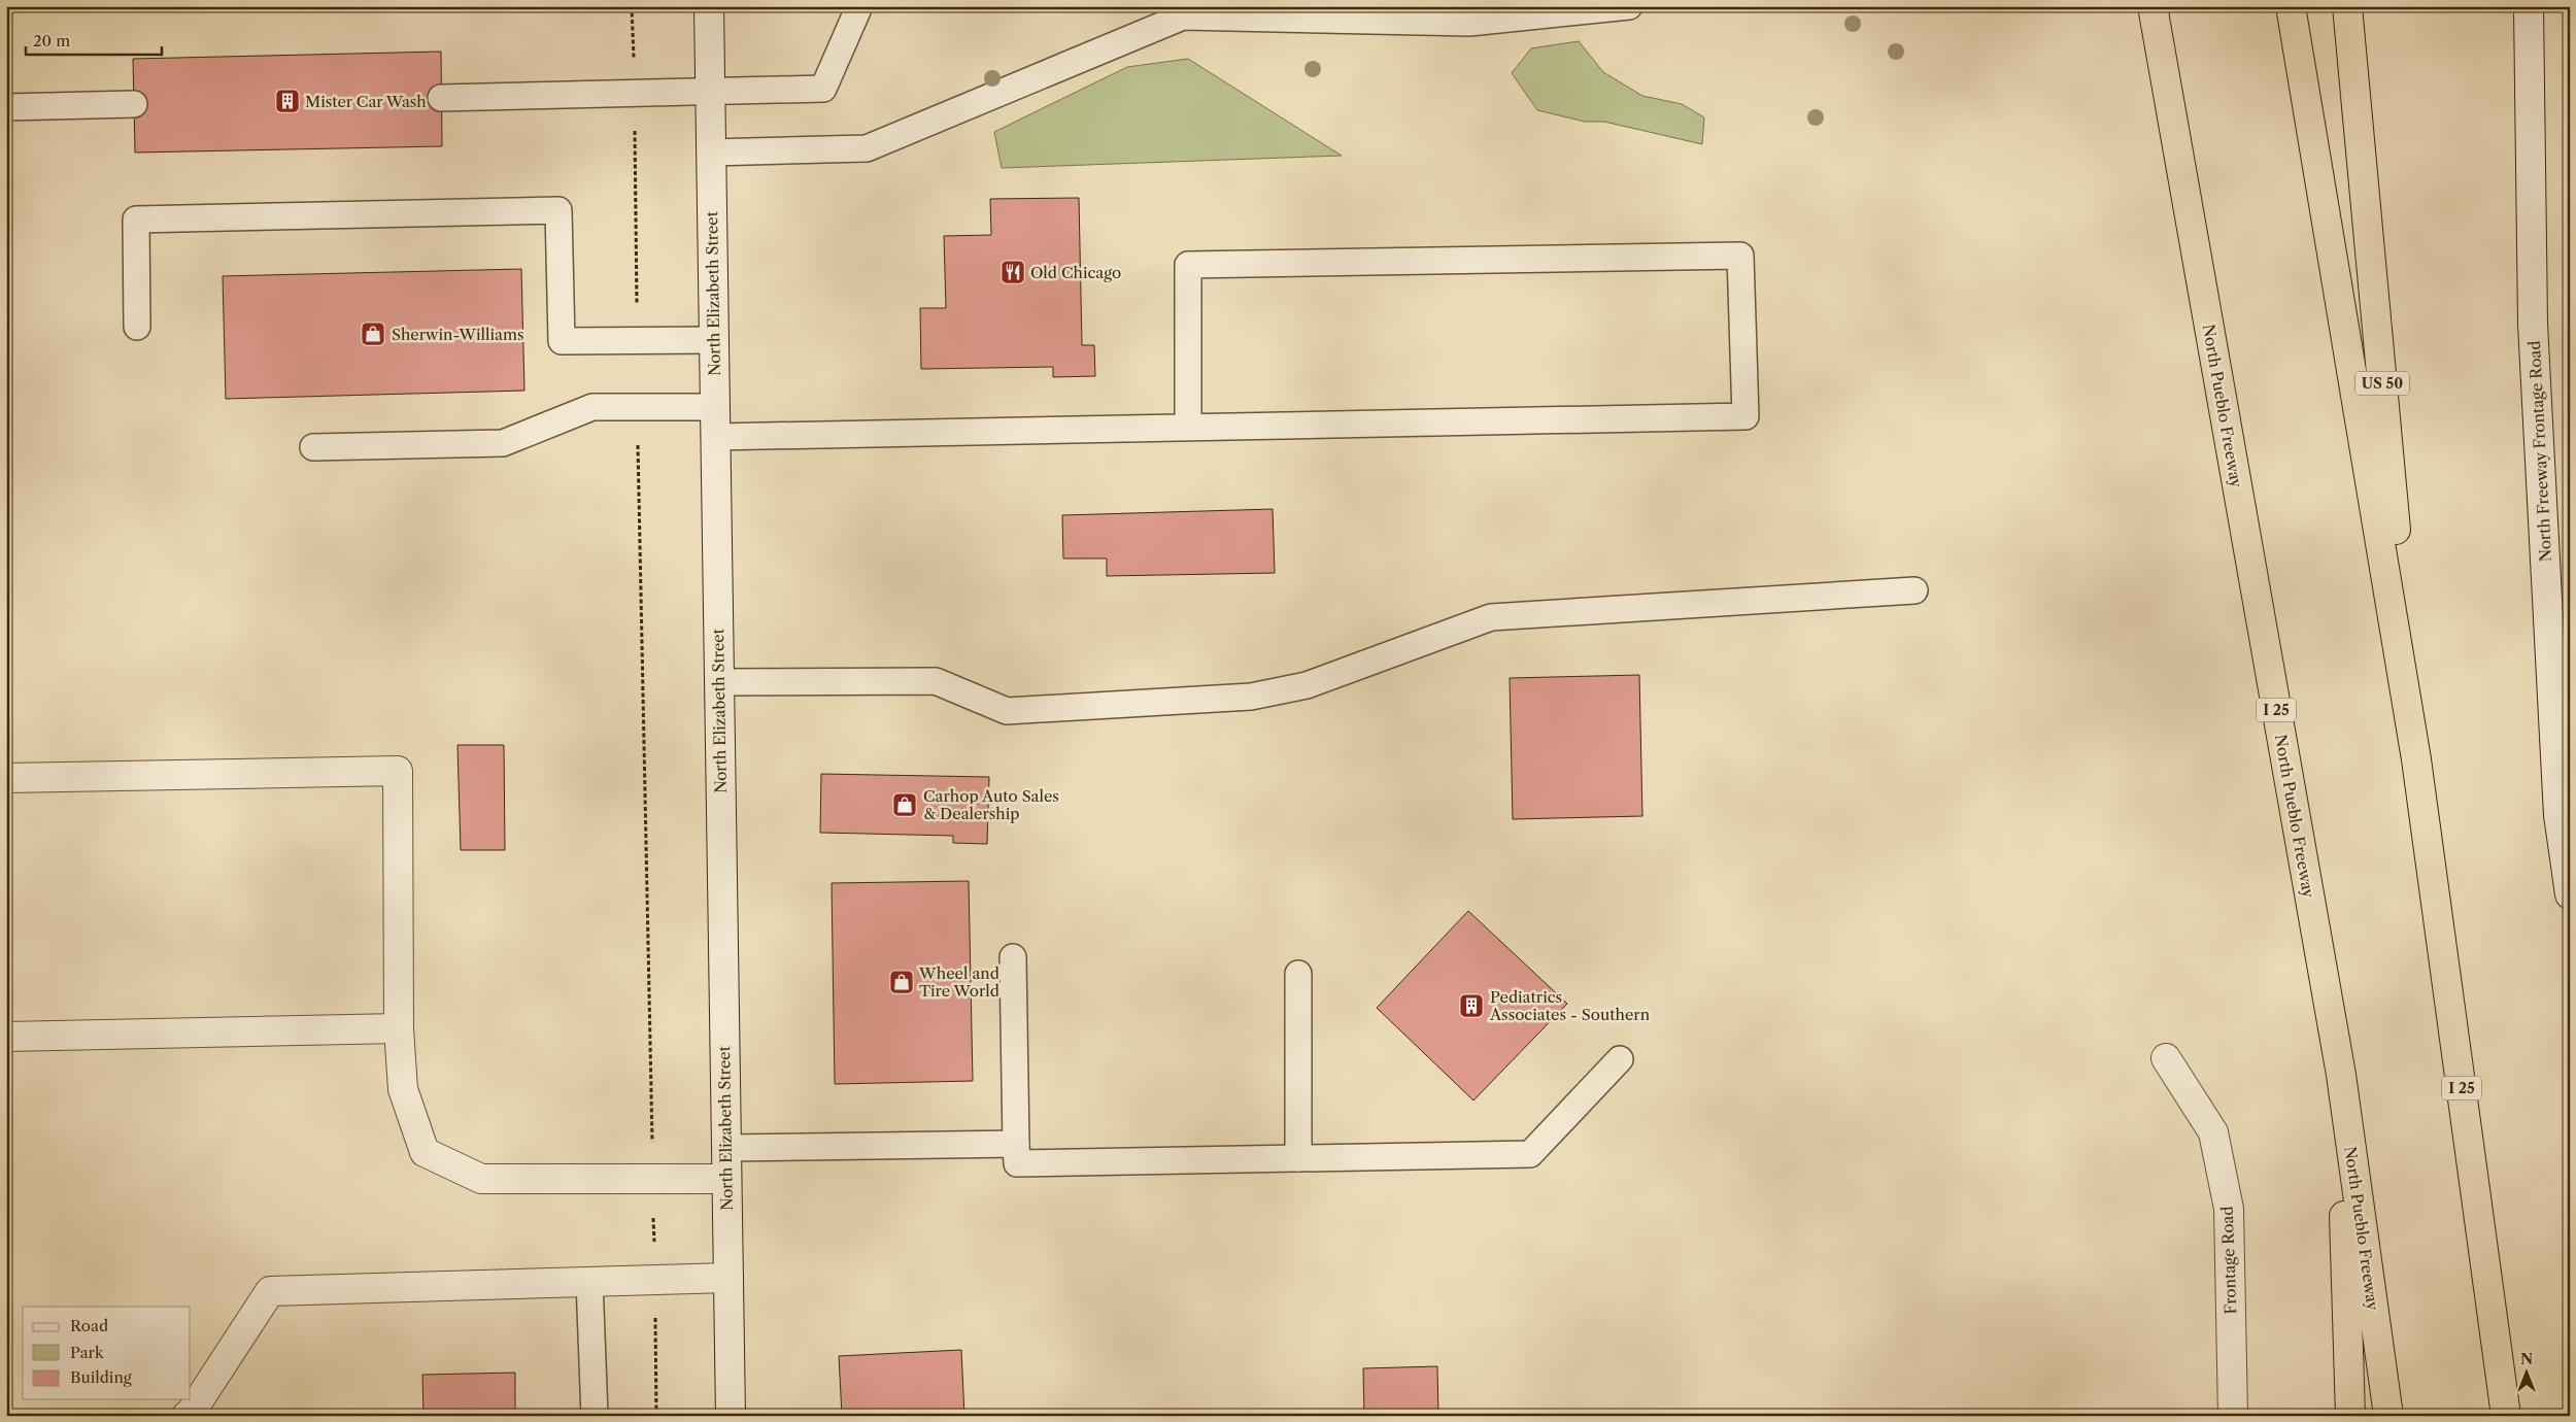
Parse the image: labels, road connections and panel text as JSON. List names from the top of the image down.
{
  "streets": {
    "highway": ["US 50", "North Pueblo Freeway", "I 25"],
    "street": ["North Elizabeth Street", "North Freeway Frontage Road", "Frontage Road"]
  },
  "crossings": [
    ["US 50", "I 25"]
  ],
  "places": {
    "building": ["Mister Car Wash", "Pediatrics Associates - Southern"],
    "restaurant": ["Old Chicago"],
    "shop": ["Sherwin-Williams", "Carhop Auto Sales & Dealership", "Wheel and Tire World"]
  },
  "legend": ["Road", "Park", "Building"],
  "scale_bar": "20 m",
  "north": "top"
}
